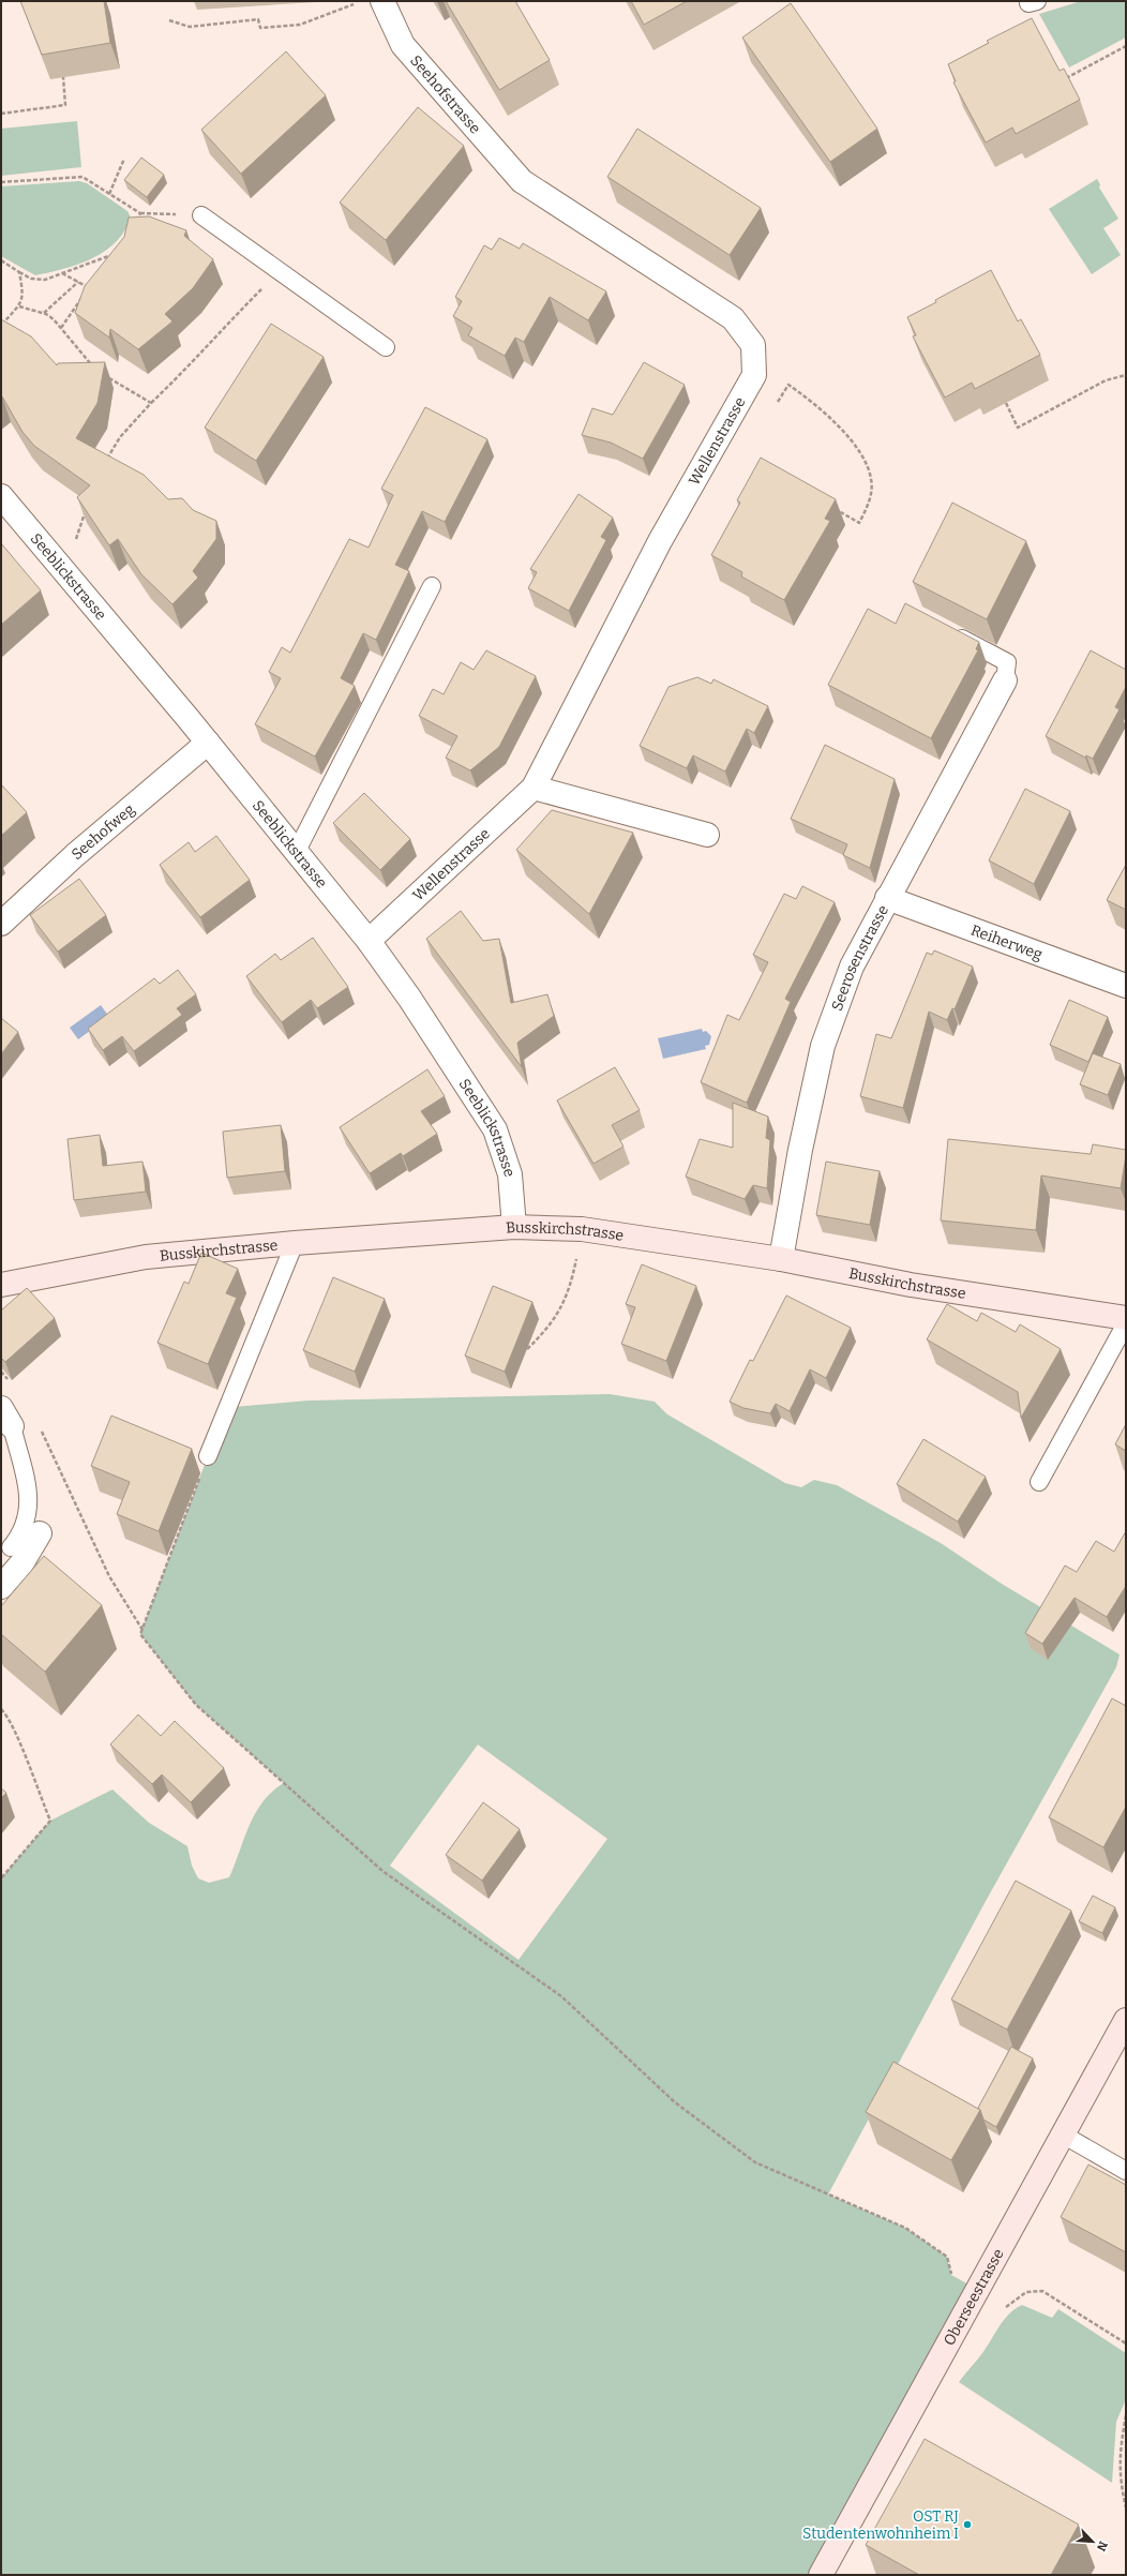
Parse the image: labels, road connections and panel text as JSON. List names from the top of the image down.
{
  "streets": {
    "street": [
      "Seehofstrasse",
      "Wellenstrasse",
      "Seeblickstrasse",
      "Seehofweg",
      "Reiherweg",
      "Seerosenstrasse",
      "Busskirchstrasse",
      "Oberseestrasse"
    ]
  },
  "crossings": [
    ["Seehofstrasse", "Wellenstrasse"],
    ["Wellenstrasse", "Seeblickstrasse"],
    ["Seeblickstrasse", "Seehofweg"],
    ["Seeblickstrasse", "Busskirchstrasse"],
    ["Reiherweg", "Seerosenstrasse"],
    ["Seerosenstrasse", "Busskirchstrasse"]
  ],
  "places": ["OST RJ Studentenwohnheim I"],
  "north": "bottom right"
}
